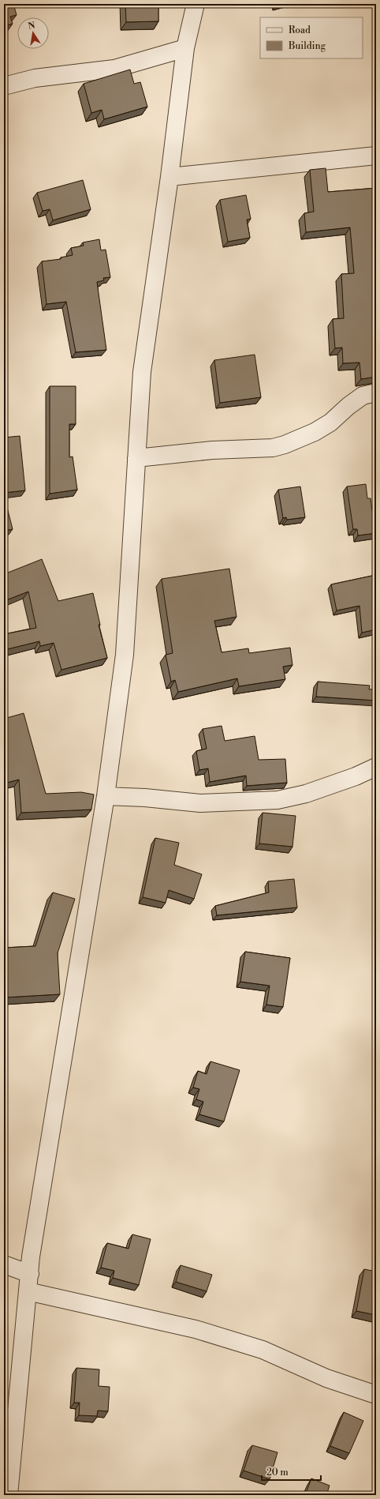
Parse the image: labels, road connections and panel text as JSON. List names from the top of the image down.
{
  "legend": ["Road", "Building"],
  "scale_bar": "20 m",
  "north": "top"
}
